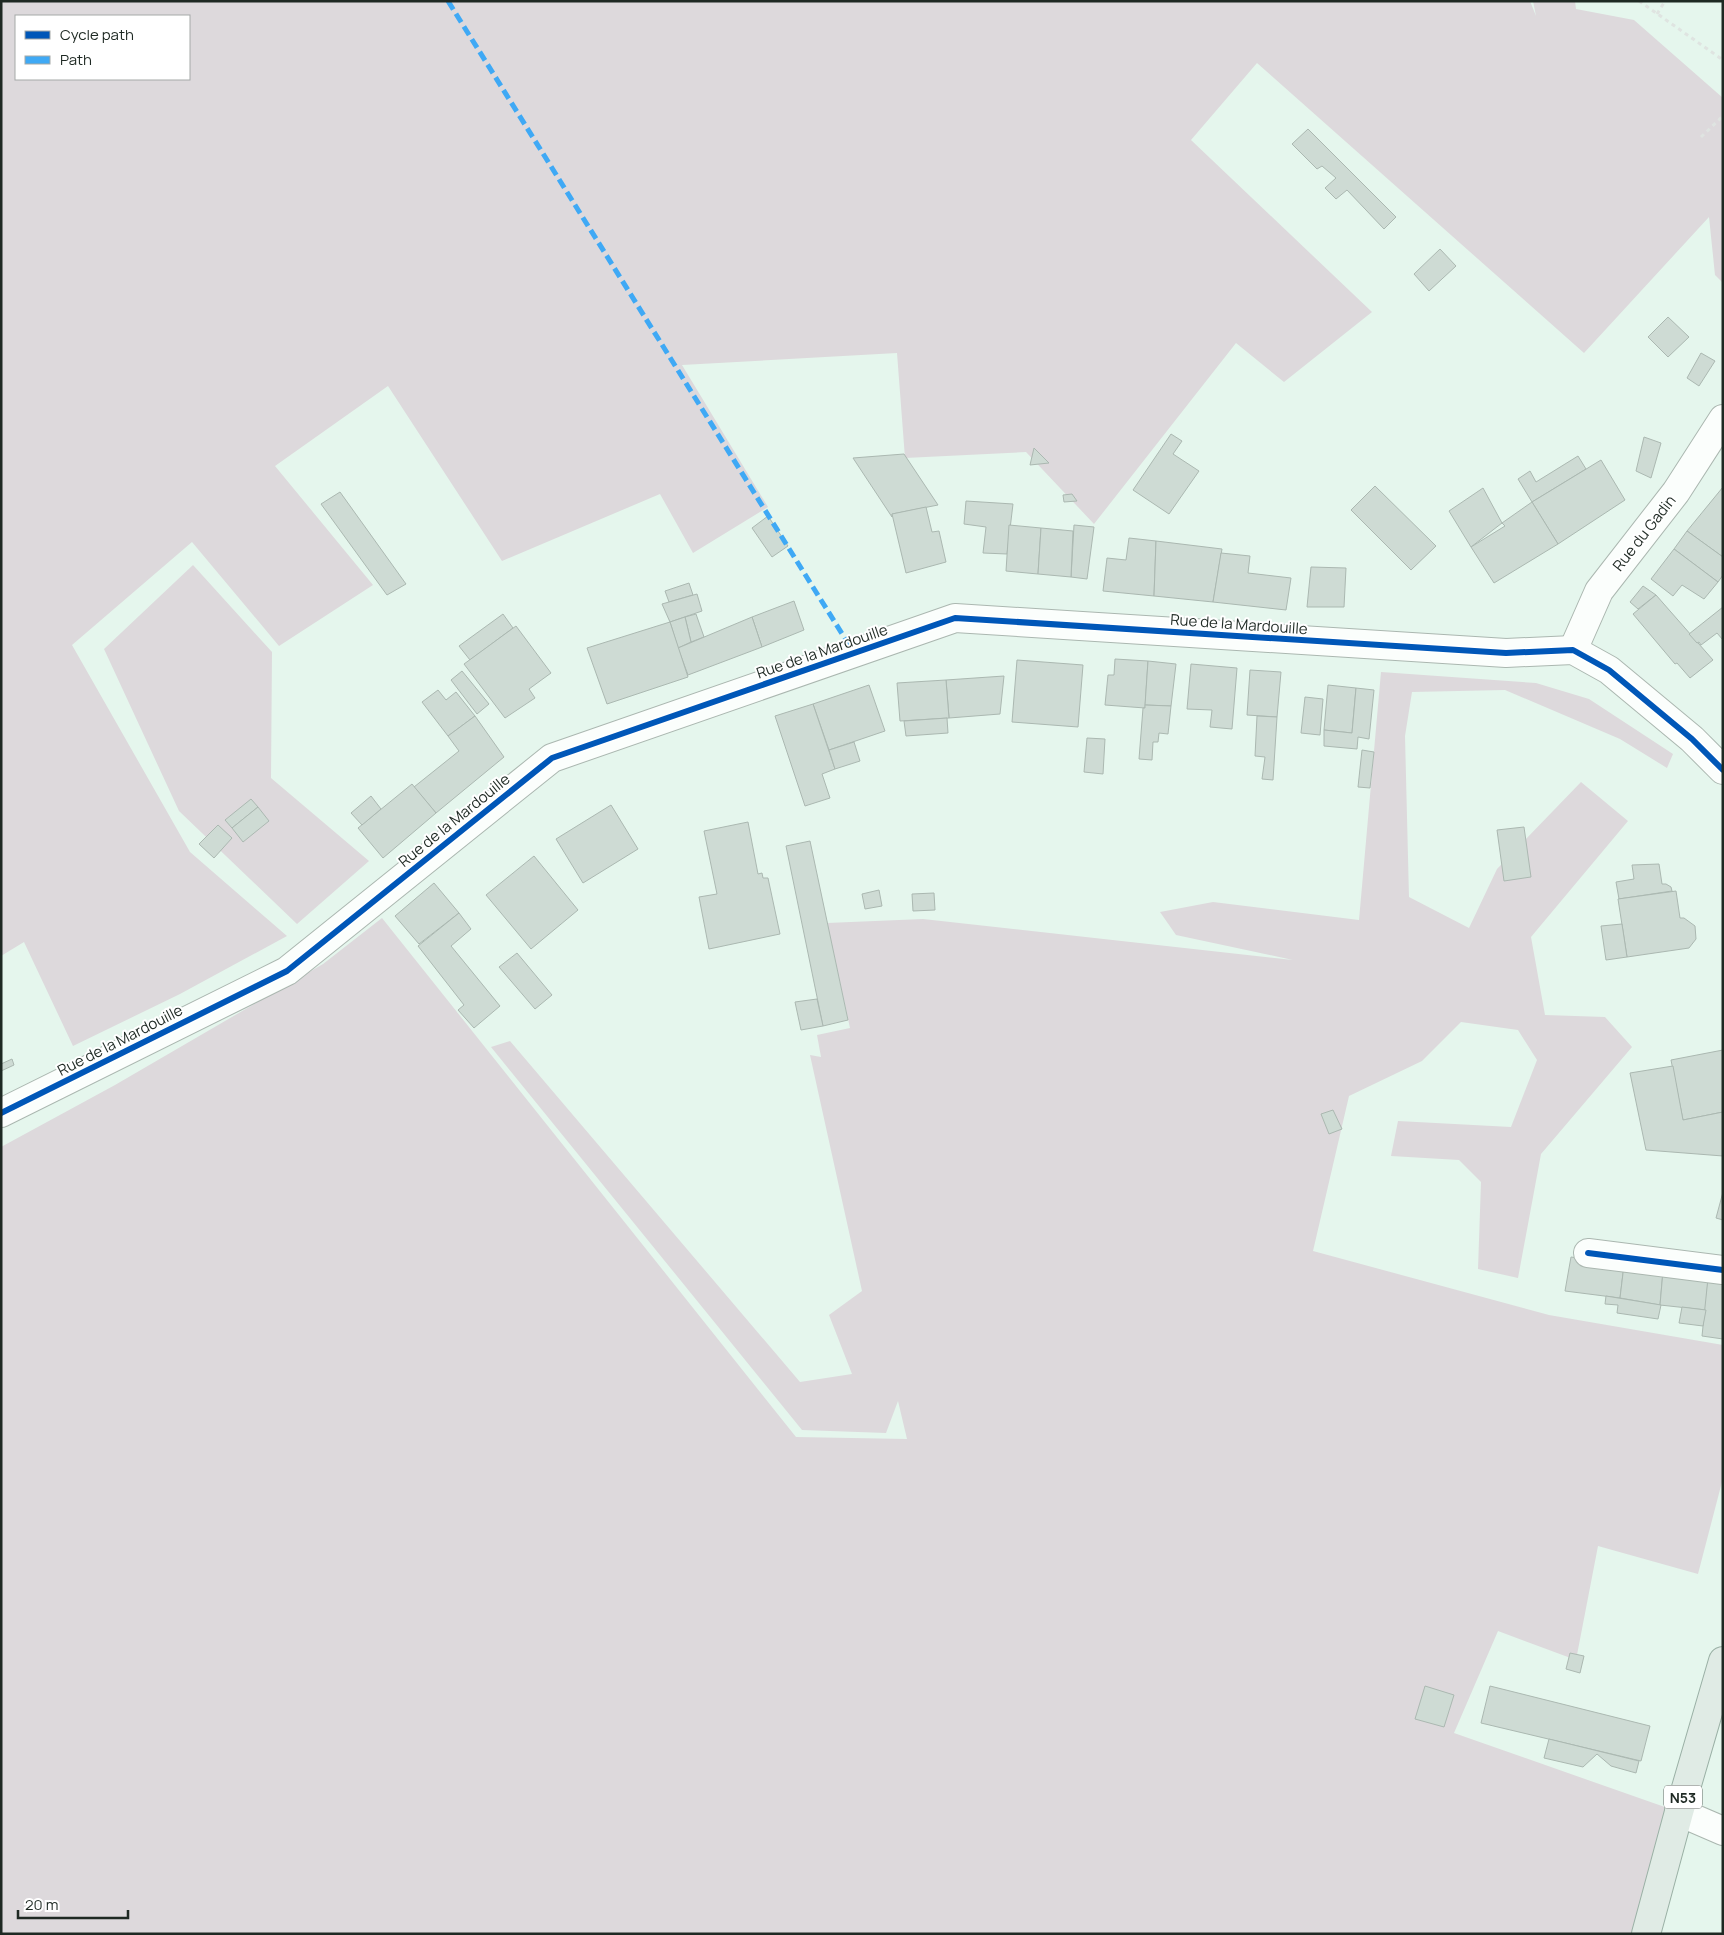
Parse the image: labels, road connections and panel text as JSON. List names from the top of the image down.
{
  "streets": {
    "main road": ["N53"],
    "street": ["Rue du Gadin", "Rue de la Mardouille"]
  },
  "crossings": [
    ["Rue du Gadin", "Rue de la Mardouille"]
  ],
  "legend": ["Cycle path", "Path"],
  "scale_bar": "20 m"
}
